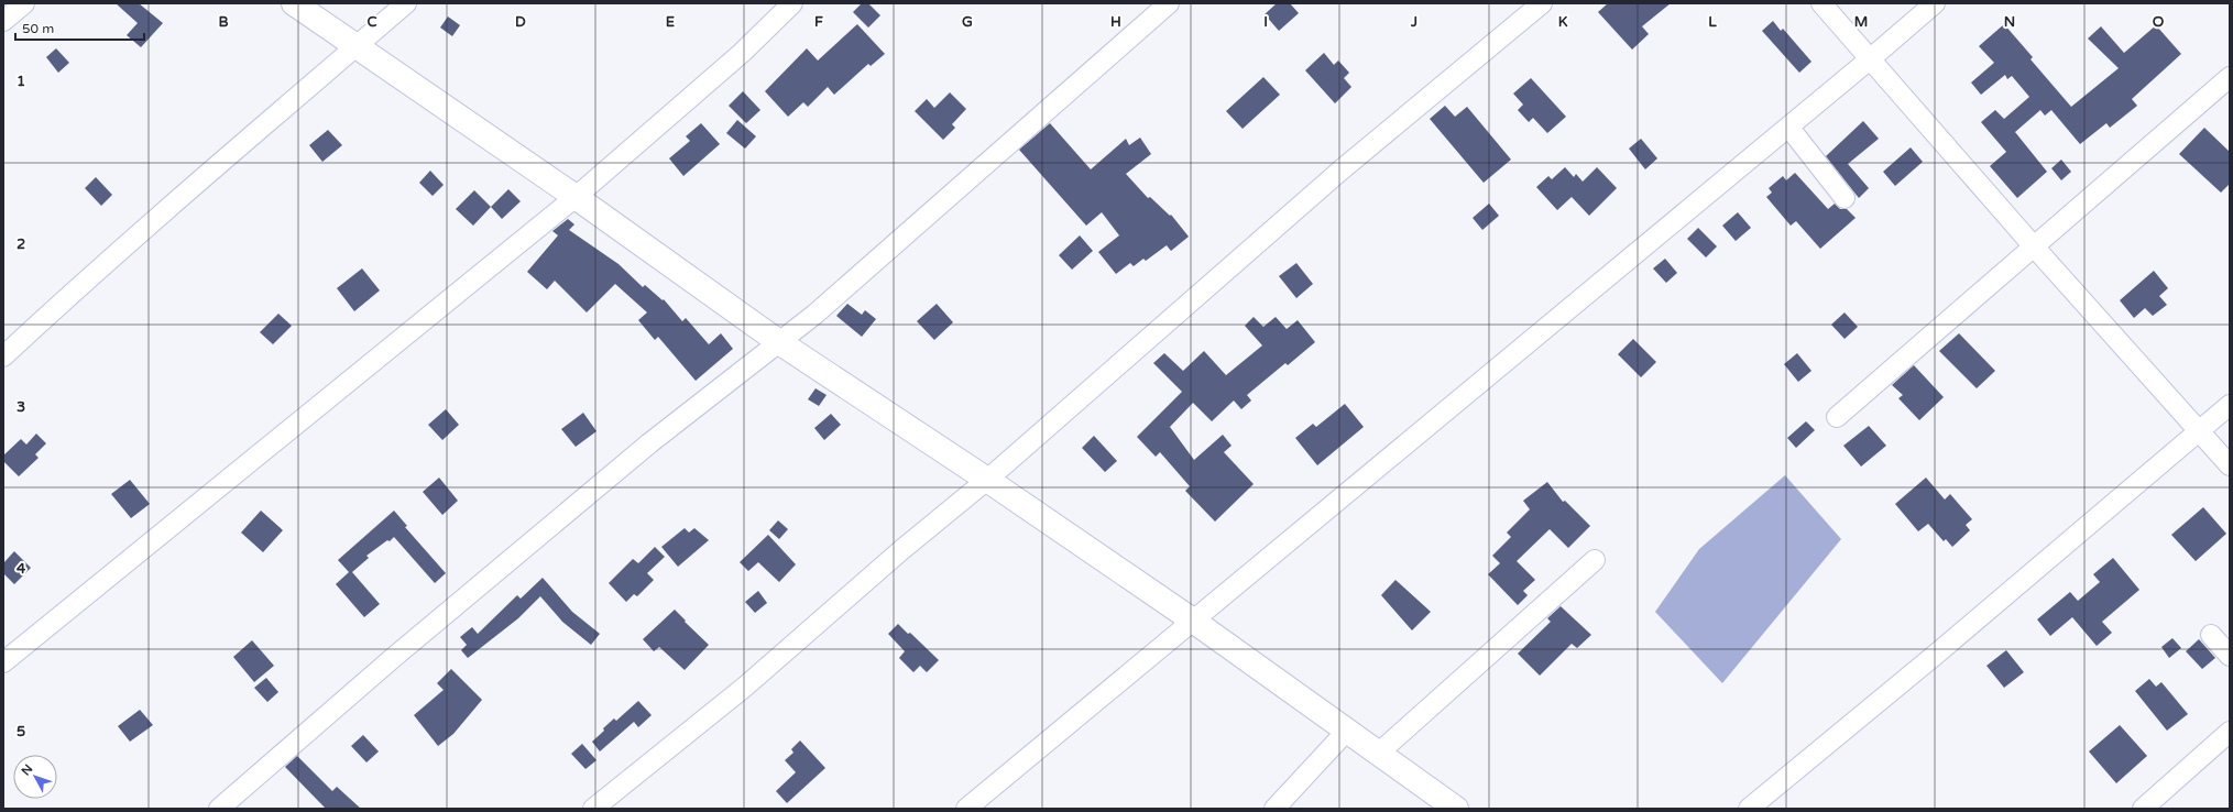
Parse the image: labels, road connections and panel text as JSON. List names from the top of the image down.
{
  "scale_bar": "50 m",
  "north": "top left",
  "grid": {
    "columns": [
      "B",
      "C",
      "D",
      "E",
      "F",
      "G",
      "H",
      "I",
      "J",
      "K",
      "L",
      "M",
      "N",
      "O"
    ],
    "rows": [
      "1",
      "2",
      "3",
      "4",
      "5"
    ]
  }
}
